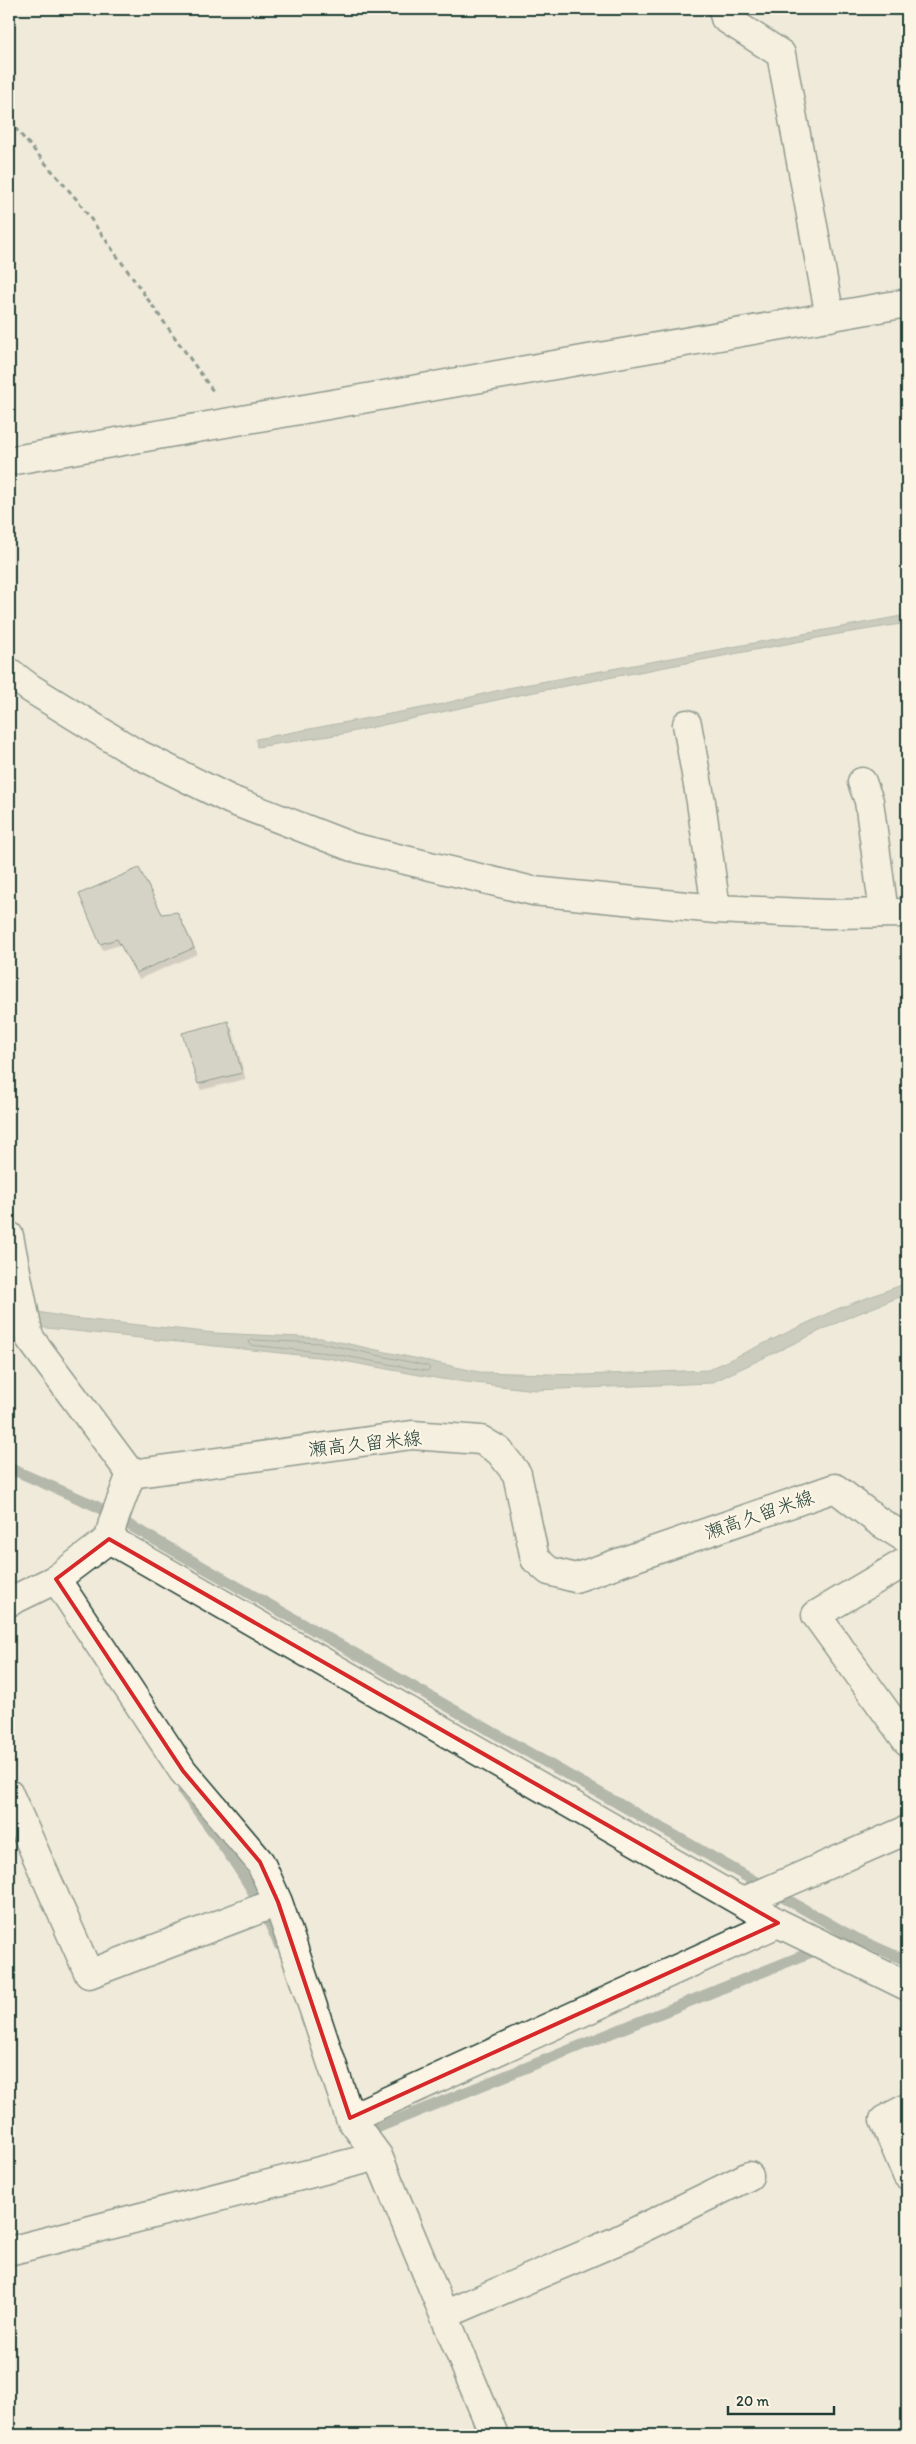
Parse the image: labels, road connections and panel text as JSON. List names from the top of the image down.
{
  "streets": {
    "street": ["瀬高久留米線"]
  },
  "scale_bar": "20 m"
}
